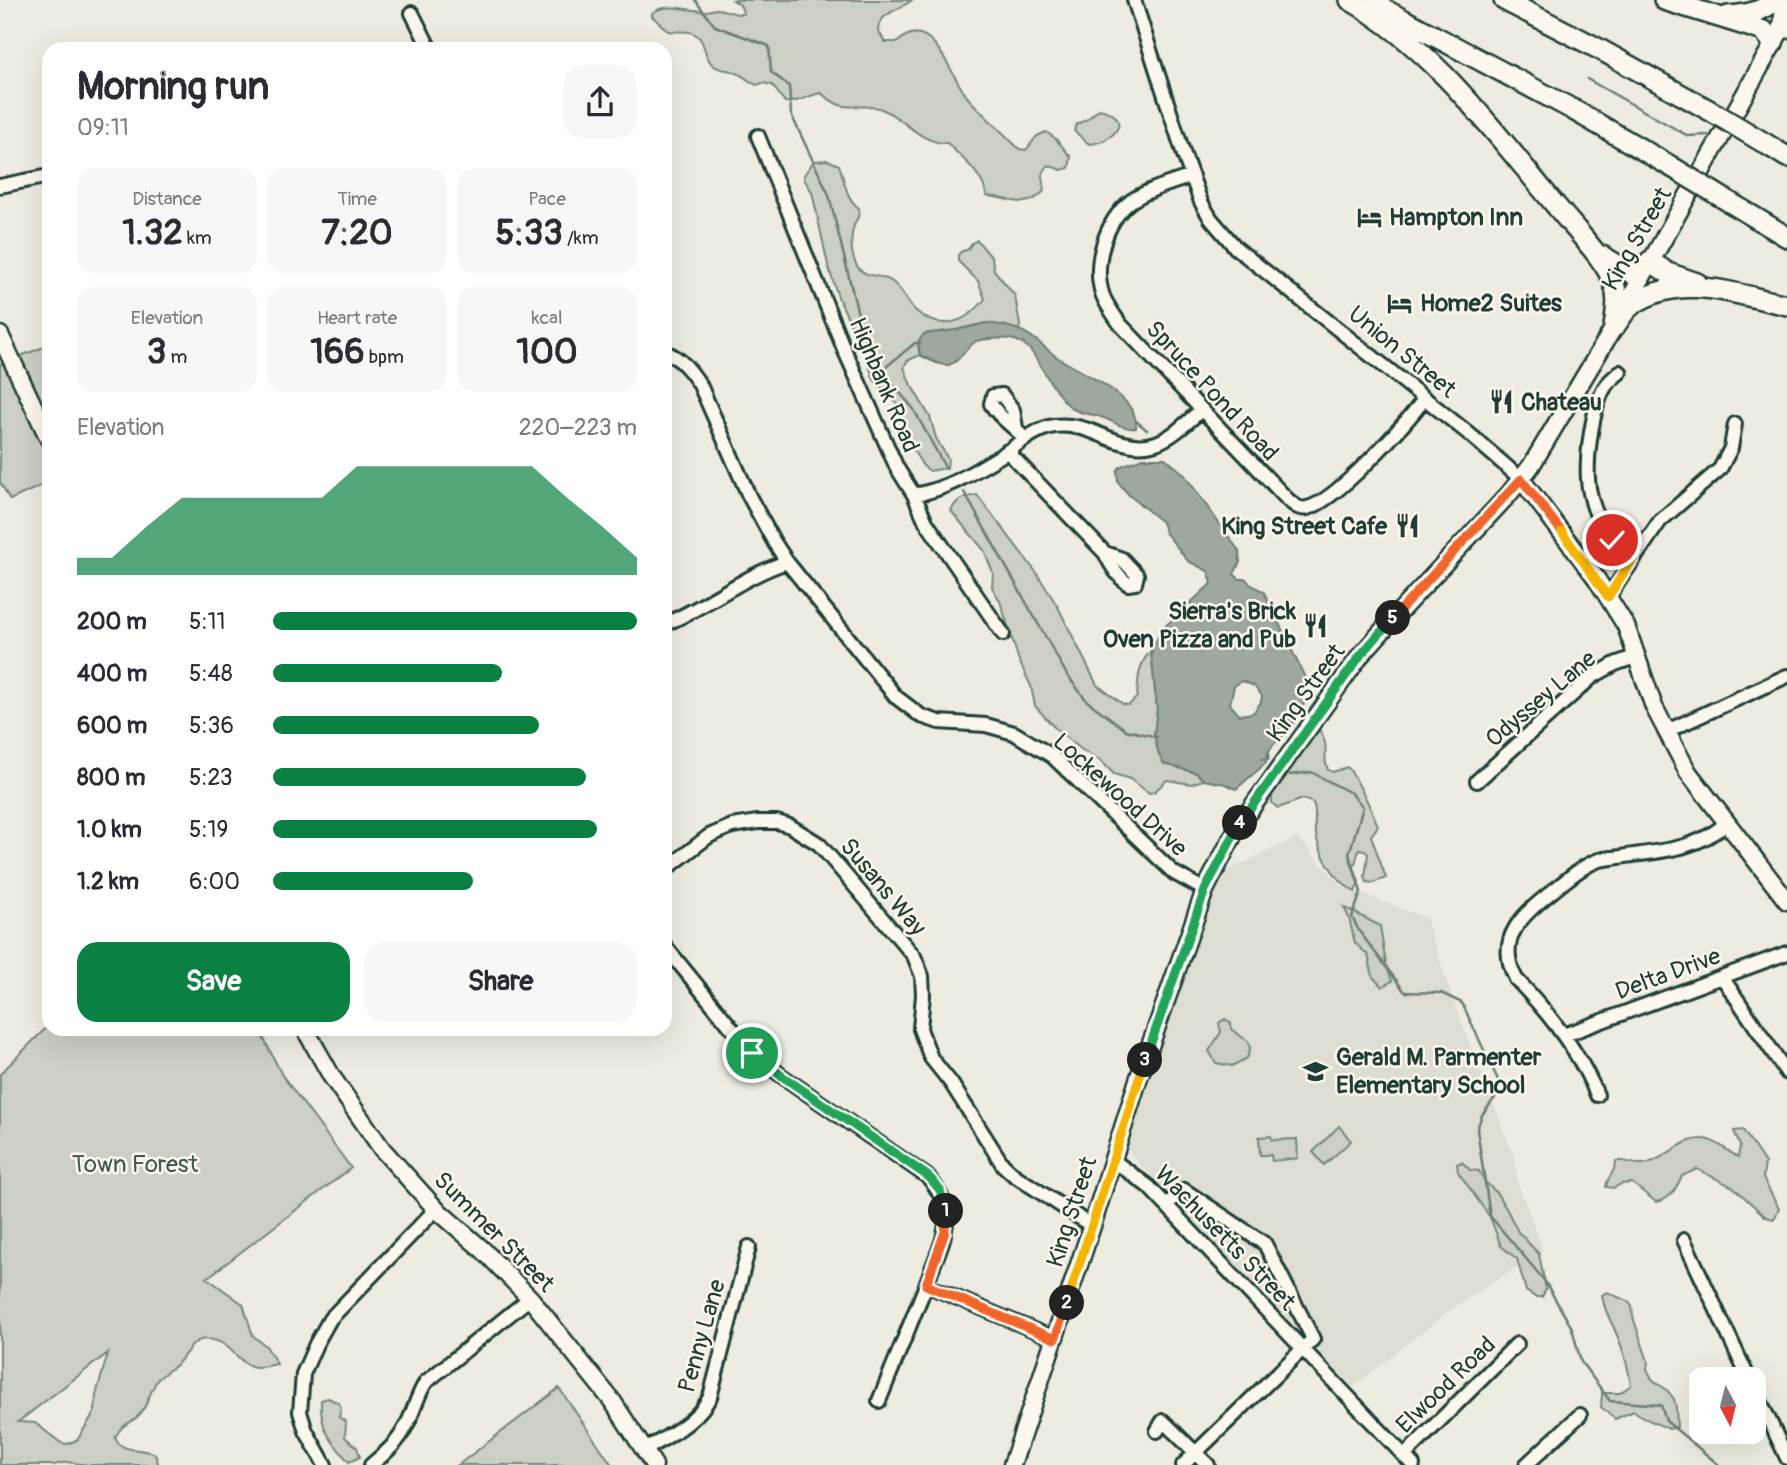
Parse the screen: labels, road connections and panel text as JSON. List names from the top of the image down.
{
  "streets": {
    "main road": ["King Street", "Union Street", "Summer Street"],
    "street": [
      "Highbank Road",
      "Spruce Pond Road",
      "Odyssey Lane",
      "Lockewood Drive",
      "Susans Way",
      "Delta Drive",
      "Wachusetts Street",
      "Penny Lane",
      "Elwood Road"
    ]
  },
  "crossings": [
    ["King Street", "Union Street"],
    ["King Street", "Lockewood Drive"],
    ["King Street", "Susans Way"],
    ["King Street", "Wachusetts Street"],
    ["Union Street", "Spruce Pond Road"],
    ["Union Street", "Odyssey Lane"],
    ["Summer Street", "Penny Lane"],
    ["Wachusetts Street", "Elwood Road"]
  ],
  "parks": ["Town Forest"],
  "places": {
    "hotel": ["Hampton Inn", "Home2 Suites"],
    "restaurant": ["Chateau", "King Street Cafe", "Sierra's Brick Oven Pizza and Pub"],
    "school or university": ["Gerald M. Parmenter Elementary School"]
  },
  "north": "bottom",
  "page": {
    "heading": ["Morning run", "09:11"],
    "stats": [
      ["Distance", "1.32 km"],
      ["Time", "7:20"],
      ["Pace", "5:33 /km"],
      ["Elevation", "3 m"],
      ["Heart rate", "166 bpm"],
      ["kcal", "100"]
    ],
    "chart": ["Elevation", "220–223 m"],
    "list": [
      {
        "name": "200 m",
        "note": "5:11"
      },
      {
        "name": "400 m",
        "note": "5:48"
      },
      {
        "name": "600 m",
        "note": "5:36"
      },
      {
        "name": "800 m",
        "note": "5:23"
      },
      {
        "name": "1.0 km",
        "note": "5:19"
      },
      {
        "name": "1.2 km",
        "note": "6:00"
      }
    ],
    "pins": [
      "5",
      "4",
      "3",
      "1",
      "2"
    ],
    "buttons": ["Save", "Share"]
  }
}
